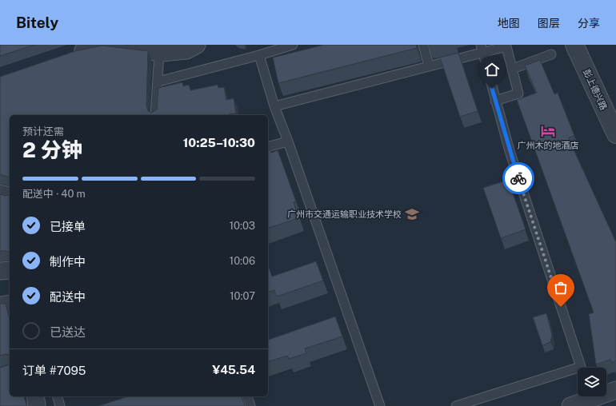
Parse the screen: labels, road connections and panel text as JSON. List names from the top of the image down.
{
  "streets": {
    "street": ["彭上德兴路"]
  },
  "places": {
    "hotel": ["广州木的地酒店"],
    "school or university": ["广州市交通运输职业技术学校"]
  },
  "page": {
    "header": "Bitely",
    "nav": ["地图", "图层", "分享"],
    "heading": ["2 分钟", "预计还需", "10:25–10:30"],
    "panel": ["订单 #7095", "¥45.54"],
    "bar": "配送中 · 40 m",
    "list": [
      ["已接单", "10:03"],
      ["制作中", "10:06"],
      ["配送中", "10:07"],
      "已送达"
    ]
  }
}
